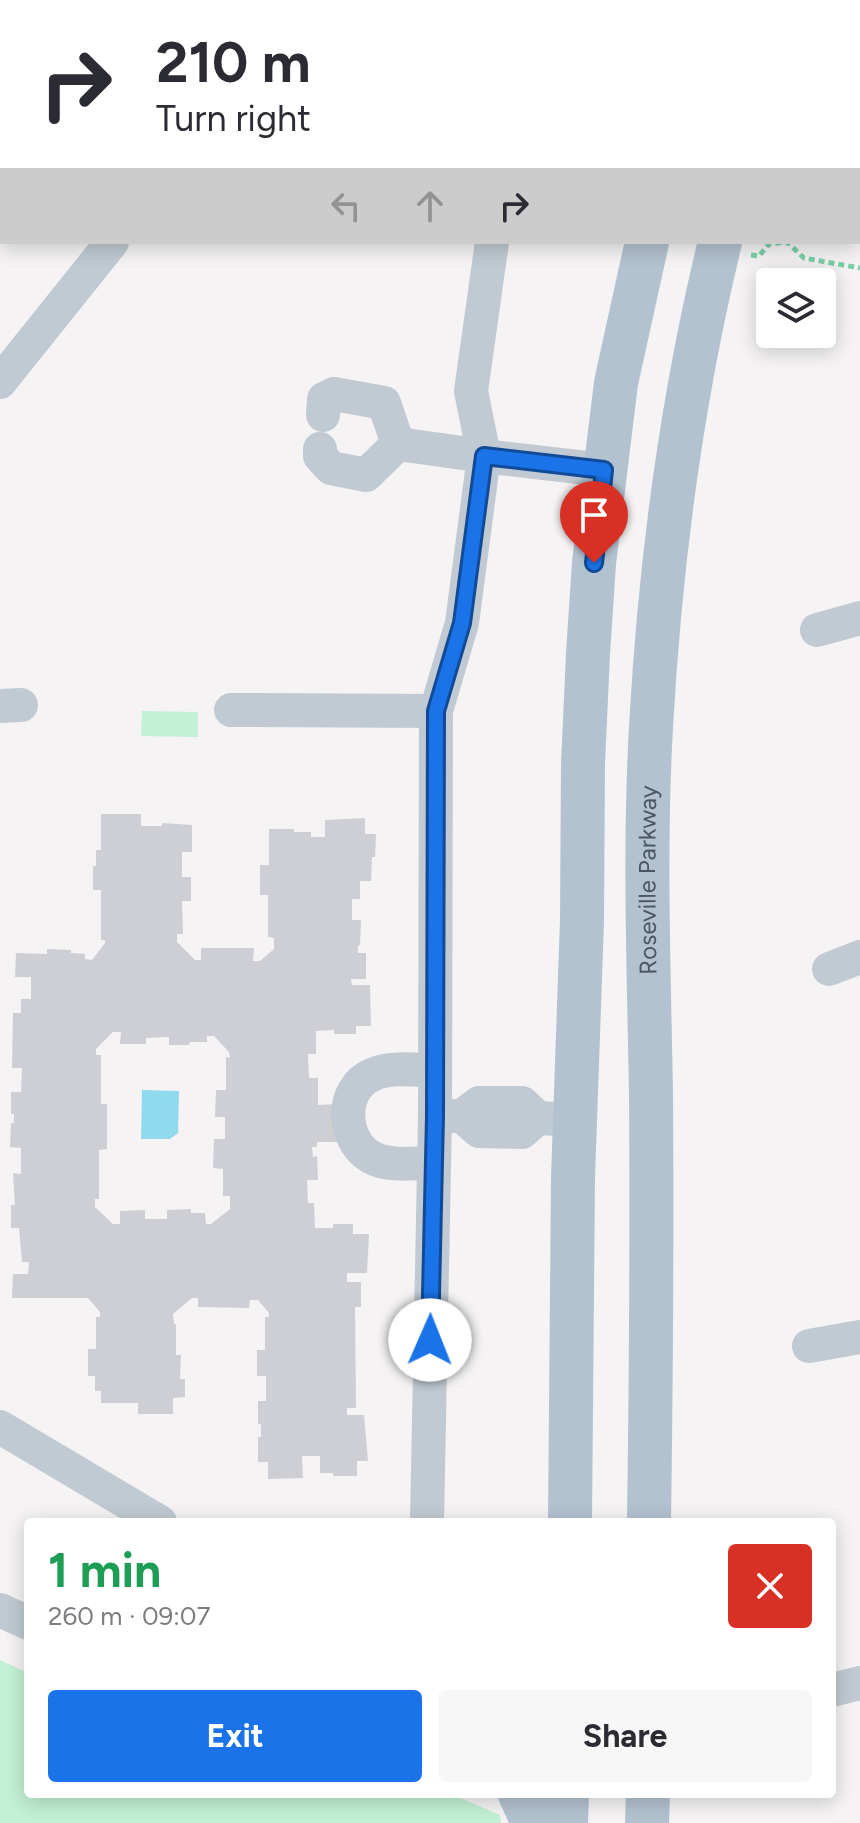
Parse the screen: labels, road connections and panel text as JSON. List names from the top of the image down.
{
  "streets": {
    "main road": ["Roseville Parkway"]
  },
  "page": {
    "turn": ["210 m", "Turn right"],
    "heading": ["1 min", "260 m · 09:07"],
    "buttons": ["Exit", "Share"]
  }
}
